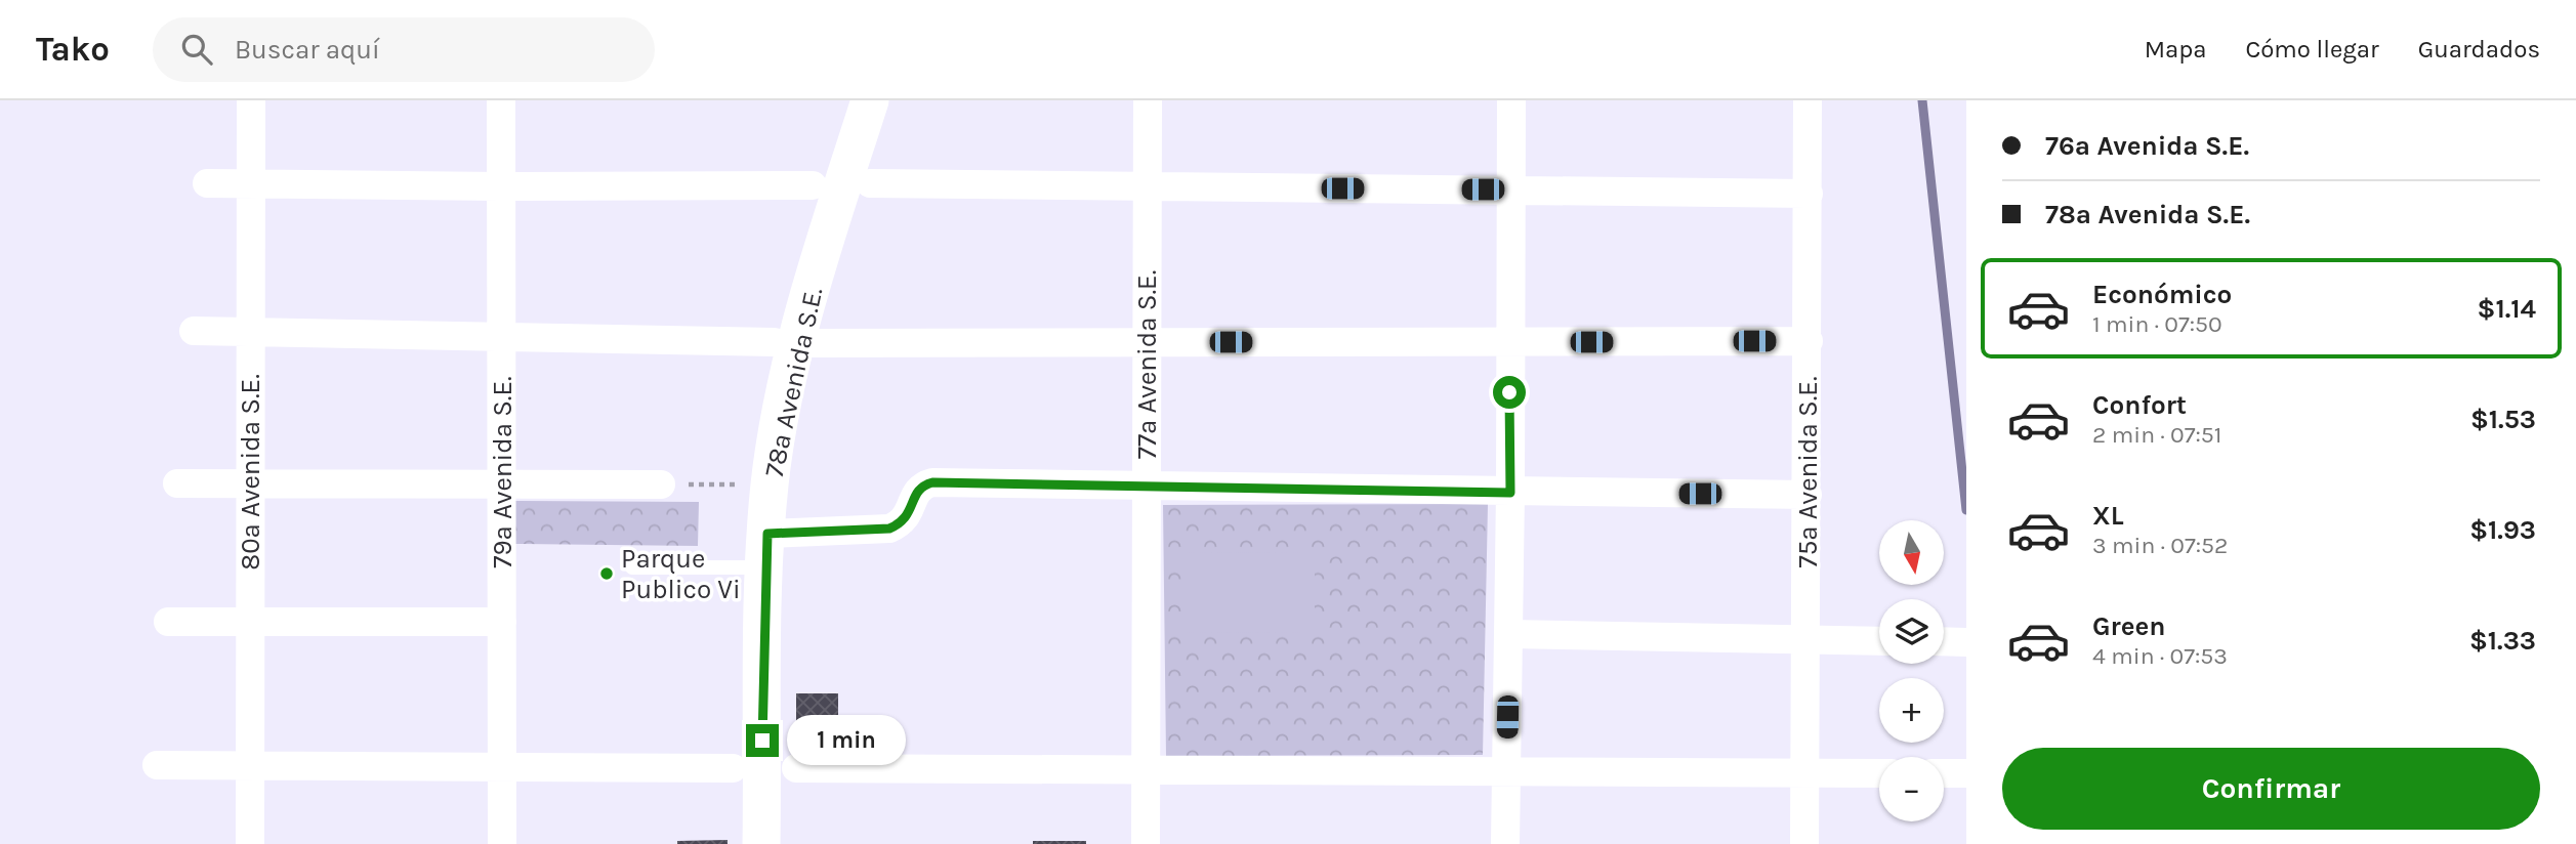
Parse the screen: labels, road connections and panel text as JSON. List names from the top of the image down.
{
  "streets": {
    "street": [
      "77a Avenida S.E.",
      "78a Avenida S.E.",
      "80a Avenida S.E.",
      "79a Avenida S.E.",
      "75a Avenida S.E."
    ]
  },
  "places": ["Parque Publico Vi"],
  "north": "bottom",
  "page": {
    "header": "Tako",
    "search": "Buscar aquí",
    "nav": ["Mapa", "Cómo llegar", "Guardados"],
    "banner": ["76a Avenida S.E.", "78a Avenida S.E."],
    "list": [
      {
        "name": "Económico",
        "note": "1 min · 07:50",
        "value": "$1.14"
      },
      {
        "name": "Confort",
        "note": "2 min · 07:51",
        "value": "$1.53"
      },
      {
        "name": "XL",
        "note": "3 min · 07:52",
        "value": "$1.93"
      },
      {
        "name": "Green",
        "note": "4 min · 07:53",
        "value": "$1.33"
      }
    ],
    "map_buttons": ["+", "−"],
    "bubble": "1 min",
    "buttons": "Confirmar"
  }
}
